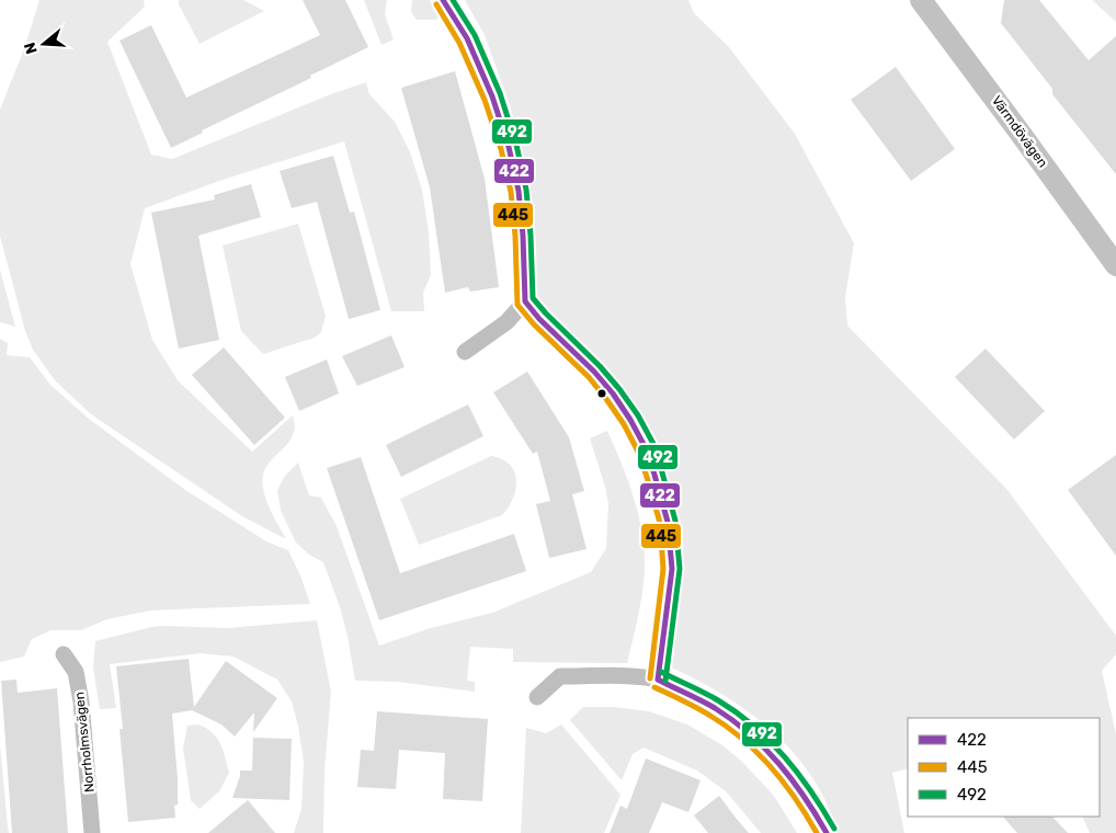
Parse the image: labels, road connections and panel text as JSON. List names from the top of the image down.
{
  "streets": {
    "main road": ["Värmdövägen"],
    "street": ["Norrholmsvägen"]
  },
  "lines": ["transit line 422", "transit line 492", "transit line 445"],
  "legend": ["422", "445", "492"],
  "north": "left"
}
